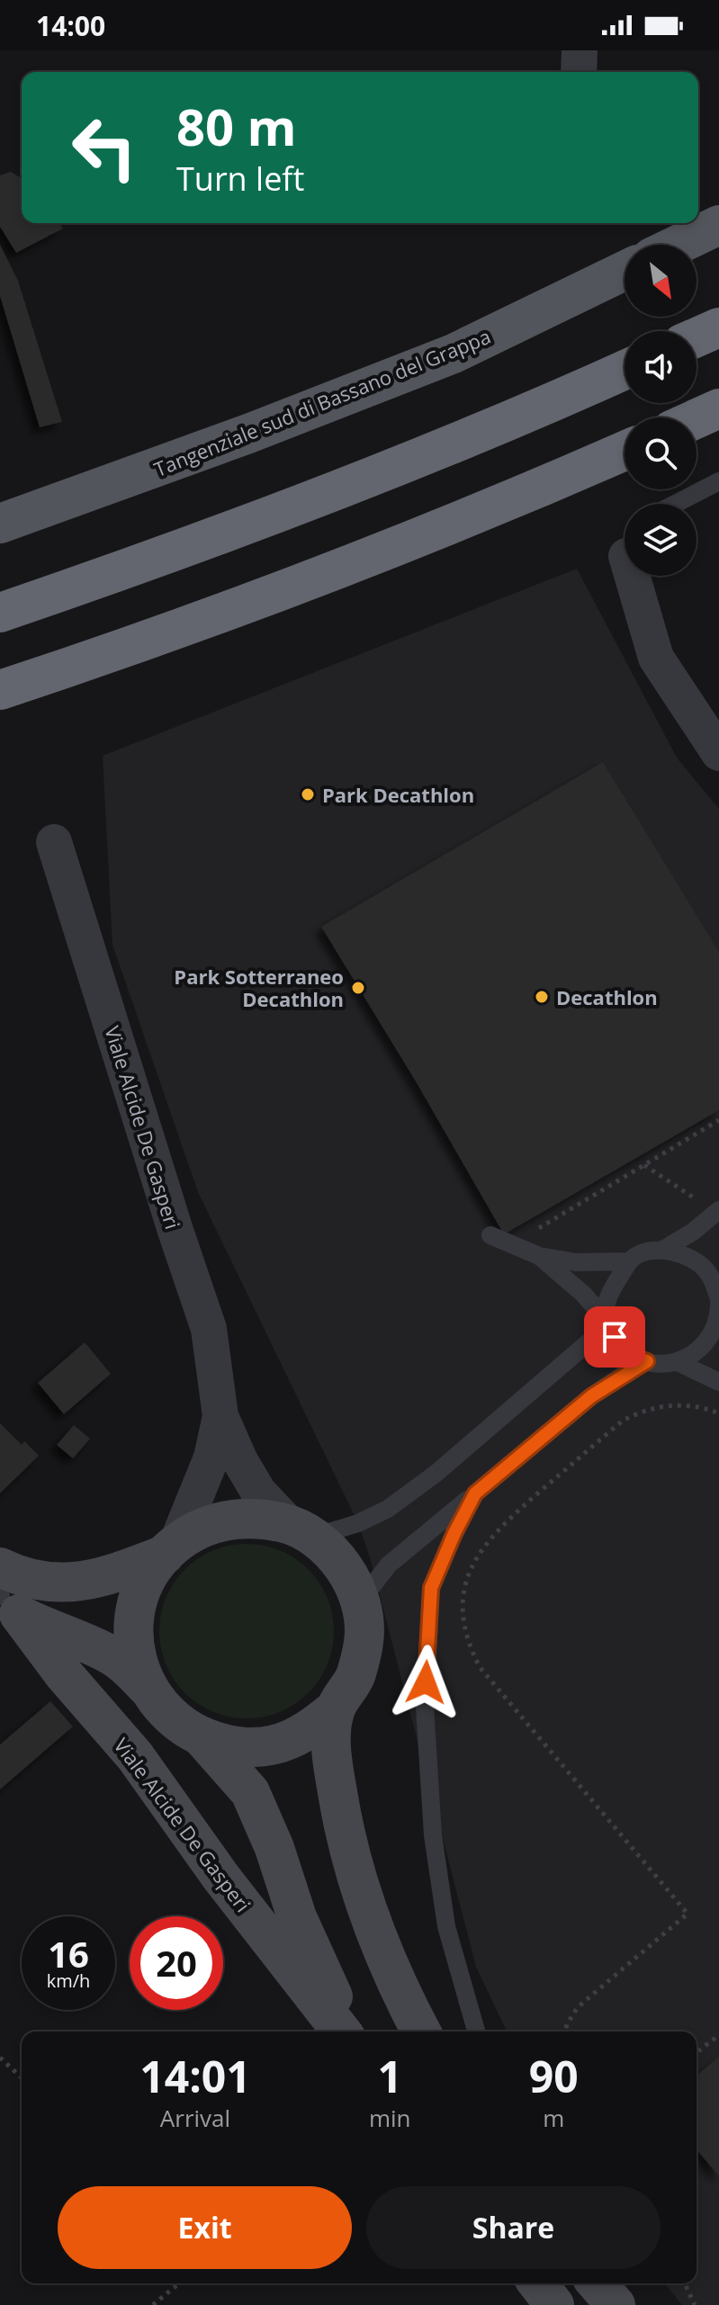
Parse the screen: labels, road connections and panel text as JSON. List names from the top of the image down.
{
  "streets": {
    "main road": ["Tangenziale sud di Bassano del Grappa", "Viale Alcide De Gasperi"]
  },
  "places": ["Park Decathlon", "Park Sotterraneo Decathlon", "Decathlon"],
  "north": "bottom right",
  "page": {
    "status": "14:00",
    "turn": ["80 m", "Turn left"],
    "speed": "16 km/h",
    "limit": "20",
    "eta": [
      "14:01",
      "Arrival",
      "1",
      "min",
      "90",
      "m"
    ],
    "buttons": ["Exit", "Share"]
  }
}
